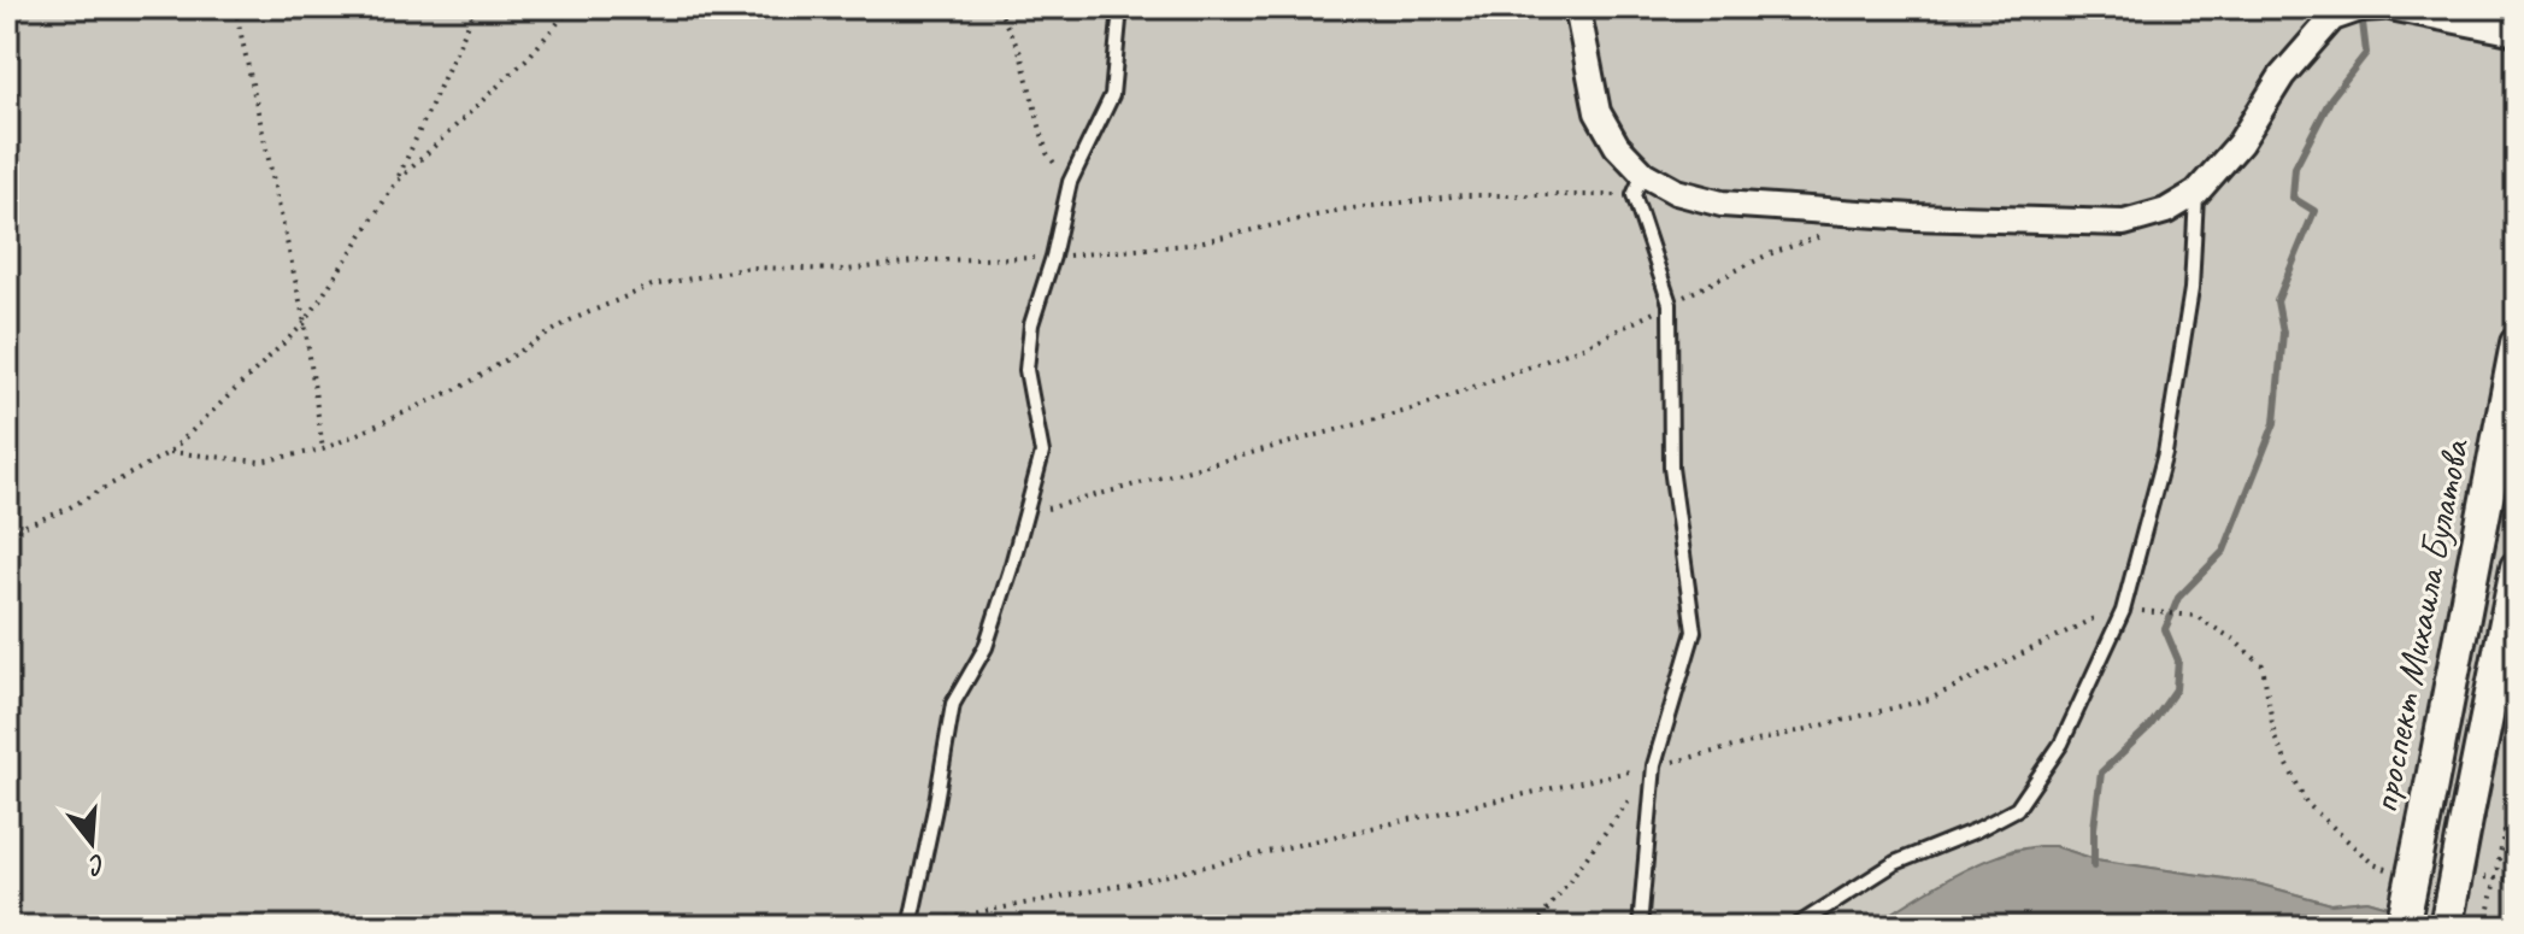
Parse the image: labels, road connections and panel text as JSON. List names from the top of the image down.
{
  "streets": {
    "street": ["проспект Михаила Булатова"]
  },
  "north": "bottom"
}
